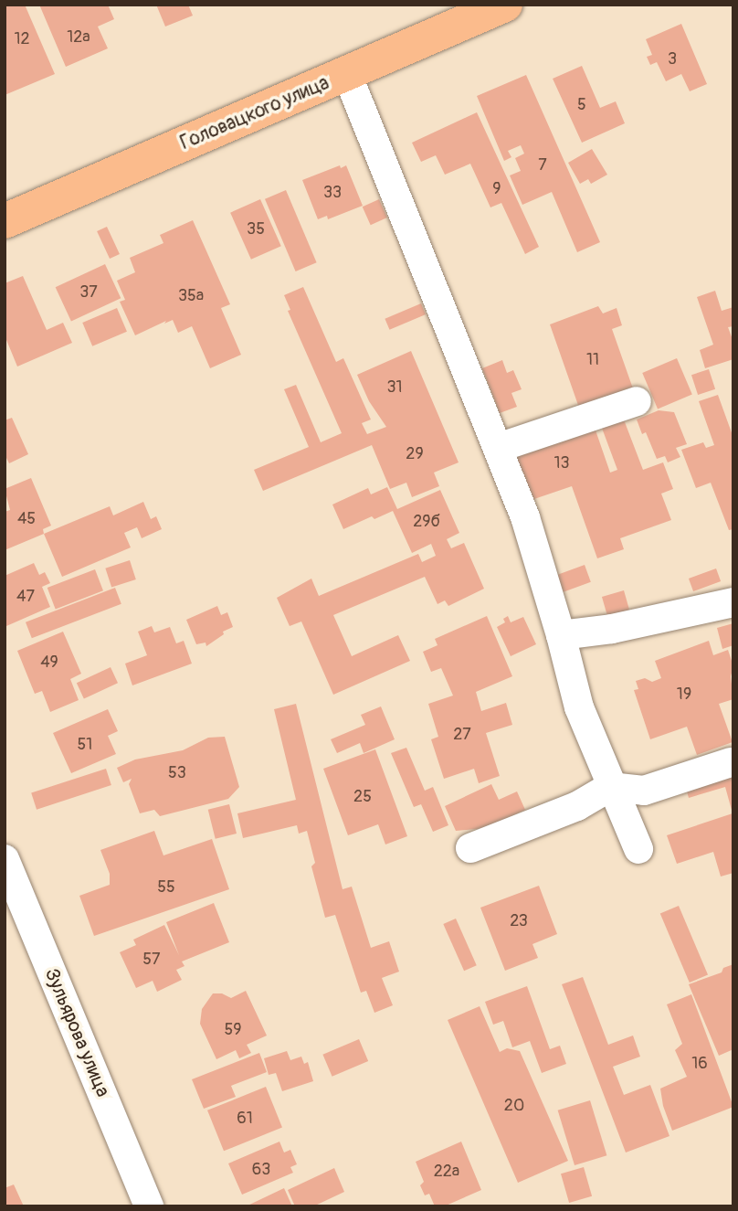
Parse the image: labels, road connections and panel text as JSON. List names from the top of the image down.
{
  "streets": {
    "main road": ["Головацкого улица"],
    "street": ["Зульярова улица"]
  },
  "house_numbers": [
    "12а",
    "12",
    "3",
    "5",
    "7",
    "9",
    "33",
    "35",
    "37",
    "35а",
    "11",
    "31",
    "29",
    "13",
    "45",
    "29б",
    "47",
    "49",
    "19",
    "27",
    "51",
    "53",
    "25",
    "55",
    "23",
    "57",
    "59",
    "16",
    "20",
    "61",
    "63",
    "22а"
  ]
}
